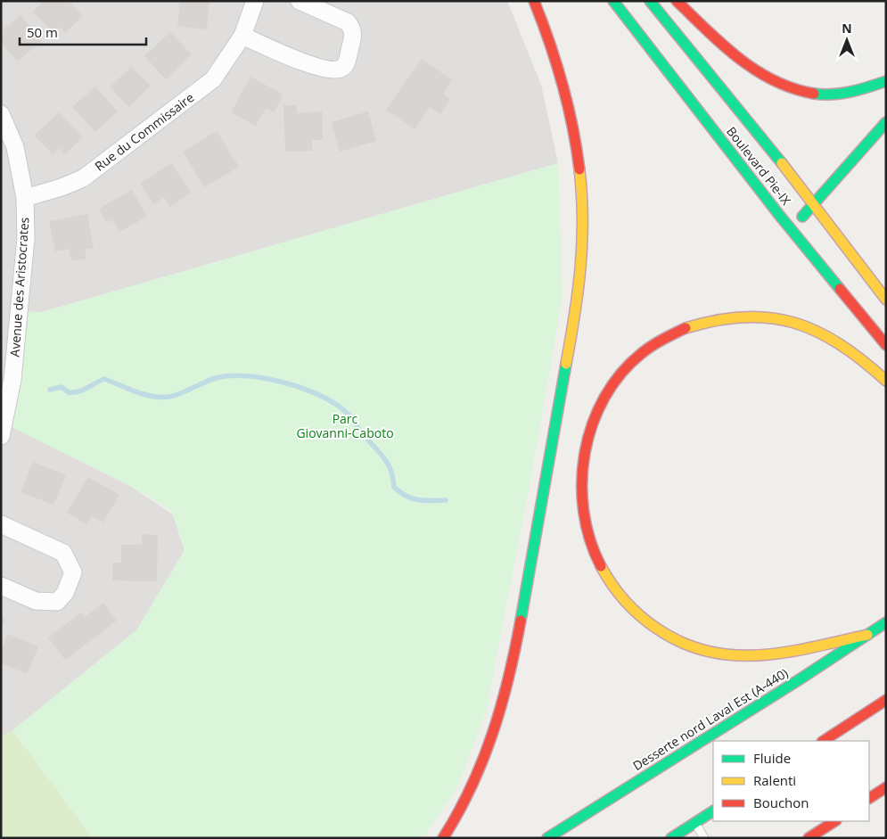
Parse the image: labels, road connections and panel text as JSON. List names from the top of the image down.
{
  "streets": {
    "highway": ["Boulevard Pie-IX", "Desserte nord Laval Est (A-440)"],
    "street": ["Rue du Commissaire", "Avenue des Aristocrates"]
  },
  "crossings": [
    ["Rue du Commissaire", "Avenue des Aristocrates"]
  ],
  "parks": ["Parc Giovanni-Caboto"],
  "legend": ["Fluide", "Ralenti", "Bouchon"],
  "scale_bar": "50 m",
  "north": "top"
}
